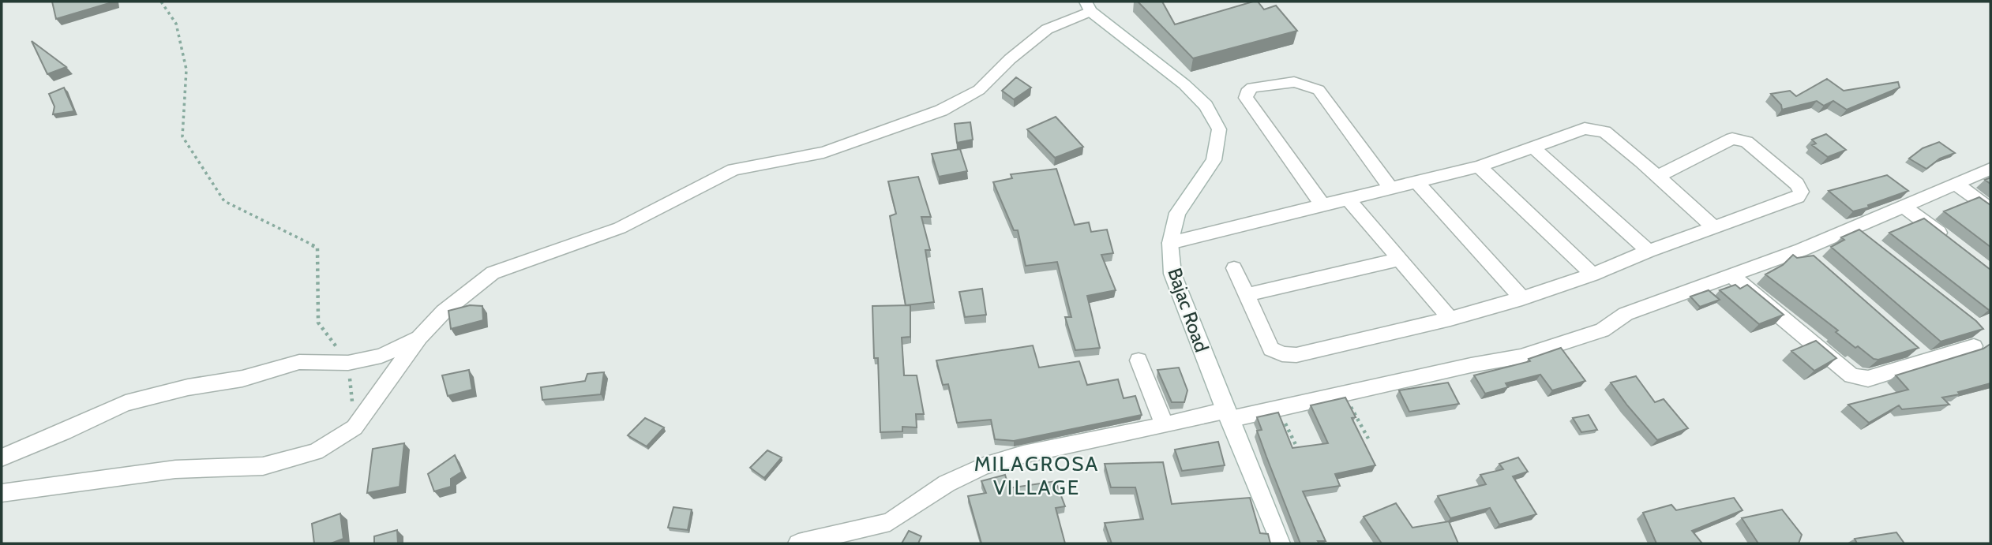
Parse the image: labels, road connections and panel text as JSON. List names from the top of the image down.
{
  "streets": {
    "street": ["Bajac Road"]
  },
  "districts": ["MILAGROSA VILLAGE"]
}
